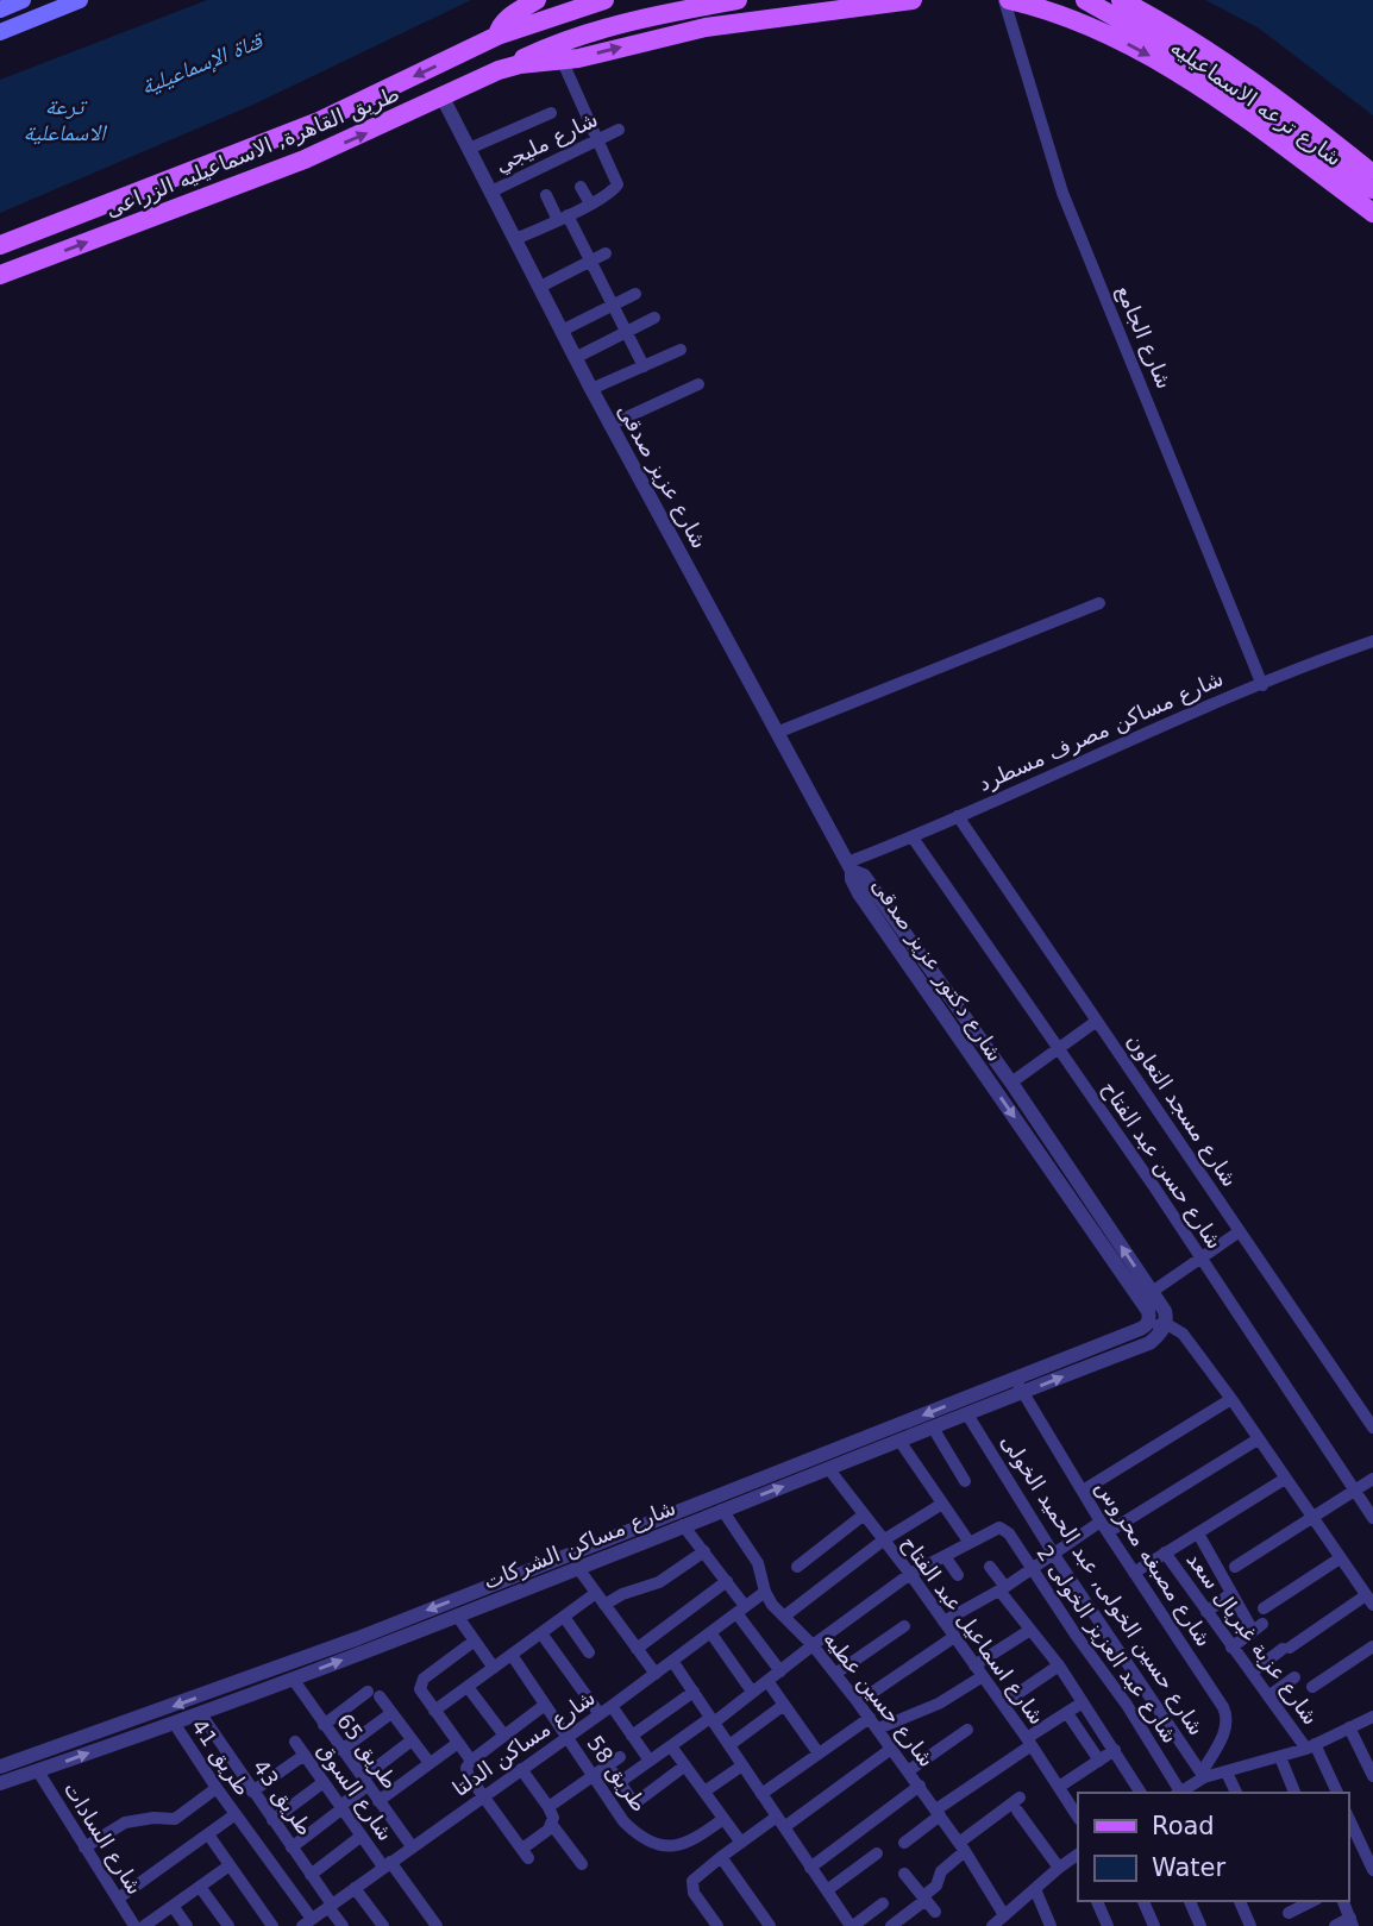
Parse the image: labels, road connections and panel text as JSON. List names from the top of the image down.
{
  "streets": {
    "main road": ["شارع ترعه الاسماعيليه", "طريق القاهرة, الاسماعيليه الزراعى"],
    "street": [
      "شارع مليجي",
      "شارع الجامع",
      "شارع عزيز صدقى",
      "شارع مساكن مصرف مسطرد",
      "شارع دكتور عزيز صدقى",
      "شارع مسجد التعاون",
      "شارع حسن عبد الفتاح",
      "شارع مساكن الشركات",
      "شارع مصبغه محروس",
      "شارع حسين الخولى, عبد الحميد الخولى",
      "شارع اسماعيل عبد الفتاح",
      "شارع عزبة غبريال سعد",
      "شارع عبد العزيز الخولى 2",
      "شارع حسين عطيه",
      "شارع مساكن الدلتا",
      "طريق 65",
      "طريق 41",
      "طريق 58",
      "شارع السوق",
      "طريق 43",
      "شارع السادات"
    ]
  },
  "crossings": [
    ["شارع ترعه الاسماعيليه", "شارع الجامع"],
    ["شارع مليجي", "شارع عزيز صدقى"],
    ["طريق القاهرة, الاسماعيليه الزراعى", "شارع عزيز صدقى"],
    ["شارع الجامع", "شارع مساكن مصرف مسطرد"],
    ["شارع عزيز صدقى", "شارع مساكن مصرف مسطرد"],
    ["شارع عزيز صدقى", "شارع دكتور عزيز صدقى"],
    ["شارع مساكن مصرف مسطرد", "شارع دكتور عزيز صدقى"],
    ["شارع مساكن مصرف مسطرد", "شارع مسجد التعاون"],
    ["شارع مساكن مصرف مسطرد", "شارع حسن عبد الفتاح"],
    ["شارع دكتور عزيز صدقى", "شارع مساكن الشركات"],
    ["شارع مساكن الشركات", "شارع مصبغه محروس"],
    ["شارع مساكن الشركات", "شارع حسين الخولى, عبد الحميد الخولى"],
    ["شارع مساكن الشركات", "شارع اسماعيل عبد الفتاح"],
    ["شارع مساكن الشركات", "شارع حسين عطيه"],
    ["شارع مساكن الشركات", "طريق 65"],
    ["شارع مساكن الشركات", "طريق 41"],
    ["شارع مساكن الشركات", "طريق 43"],
    ["شارع مساكن الشركات", "شارع السادات"],
    ["شارع مصبغه محروس", "شارع حسين الخولى, عبد الحميد الخولى"],
    ["شارع حسين عطيه", "شارع مساكن الدلتا"],
    ["شارع مساكن الدلتا", "طريق 65"],
    ["شارع مساكن الدلتا", "طريق 41"],
    ["شارع مساكن الدلتا", "طريق 58"],
    ["شارع مساكن الدلتا", "شارع السوق"],
    ["شارع مساكن الدلتا", "طريق 43"]
  ],
  "water": ["قناة الإسماعيلية", "ترعة الاسماعلية"],
  "legend": ["Road", "Water"]
}
